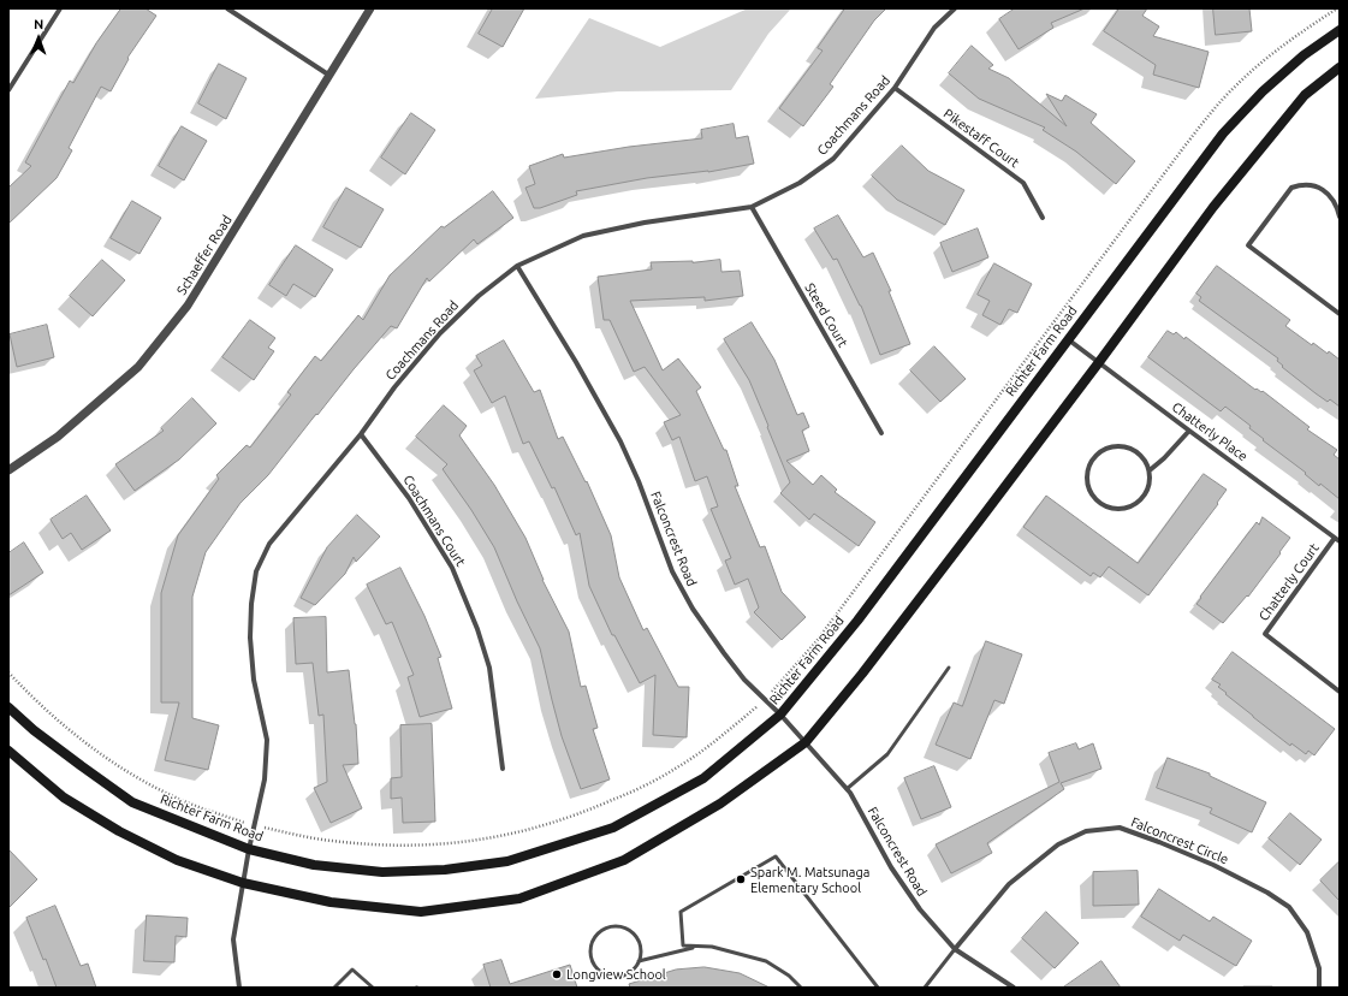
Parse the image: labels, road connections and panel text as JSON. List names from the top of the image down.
{
  "streets": {
    "main road": ["Richter Farm Road"],
    "street": [
      "Coachmans Road",
      "Pikestaff Court",
      "Schaeffer Road",
      "Steed Court",
      "Chatterly Place",
      "Coachmans Court",
      "Falconcrest Road",
      "Chatterly Court",
      "Falconcrest Circle"
    ]
  },
  "crossings": [
    ["Coachmans Road", "Pikestaff Court"],
    ["Coachmans Road", "Steed Court"],
    ["Coachmans Road", "Richter Farm Road"],
    ["Coachmans Road", "Coachmans Court"],
    ["Coachmans Road", "Falconcrest Road"],
    ["Richter Farm Road", "Chatterly Place"],
    ["Richter Farm Road", "Falconcrest Road"],
    ["Chatterly Place", "Chatterly Court"],
    ["Falconcrest Road", "Falconcrest Circle"]
  ],
  "places": ["Spark M. Matsunaga Elementary School", "Longview School"],
  "north": "top"
}
